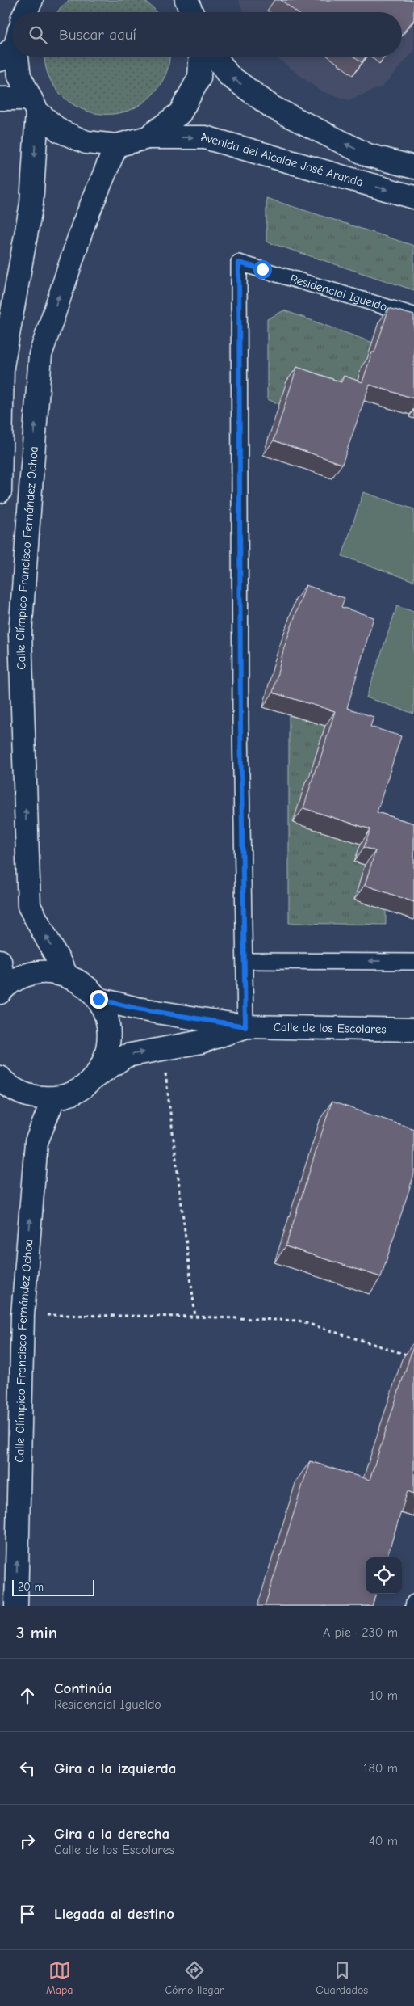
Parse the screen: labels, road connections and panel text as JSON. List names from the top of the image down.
{
  "streets": {
    "street": ["Avenida del Alcalde José Aranda", "Calle Olímpico Francisco Fernández Ochoa", "Calle de los Escolares"],
    "lane": ["Residencial Igueldo"]
  },
  "scale_bar": "20 m",
  "page": {
    "search": "Buscar aquí",
    "scale": "20 m",
    "heading": ["3 min", "A pie · 230 m"],
    "list": [
      ["Continúa", "Residencial Igueldo", "10 m"],
      ["Gira a la izquierda", "180 m"],
      ["Gira a la derecha", "Calle de los Escolares", "40 m"],
      "Llegada al destino"
    ],
    "nav": ["Mapa", "Cómo llegar", "Guardados"]
  }
}
